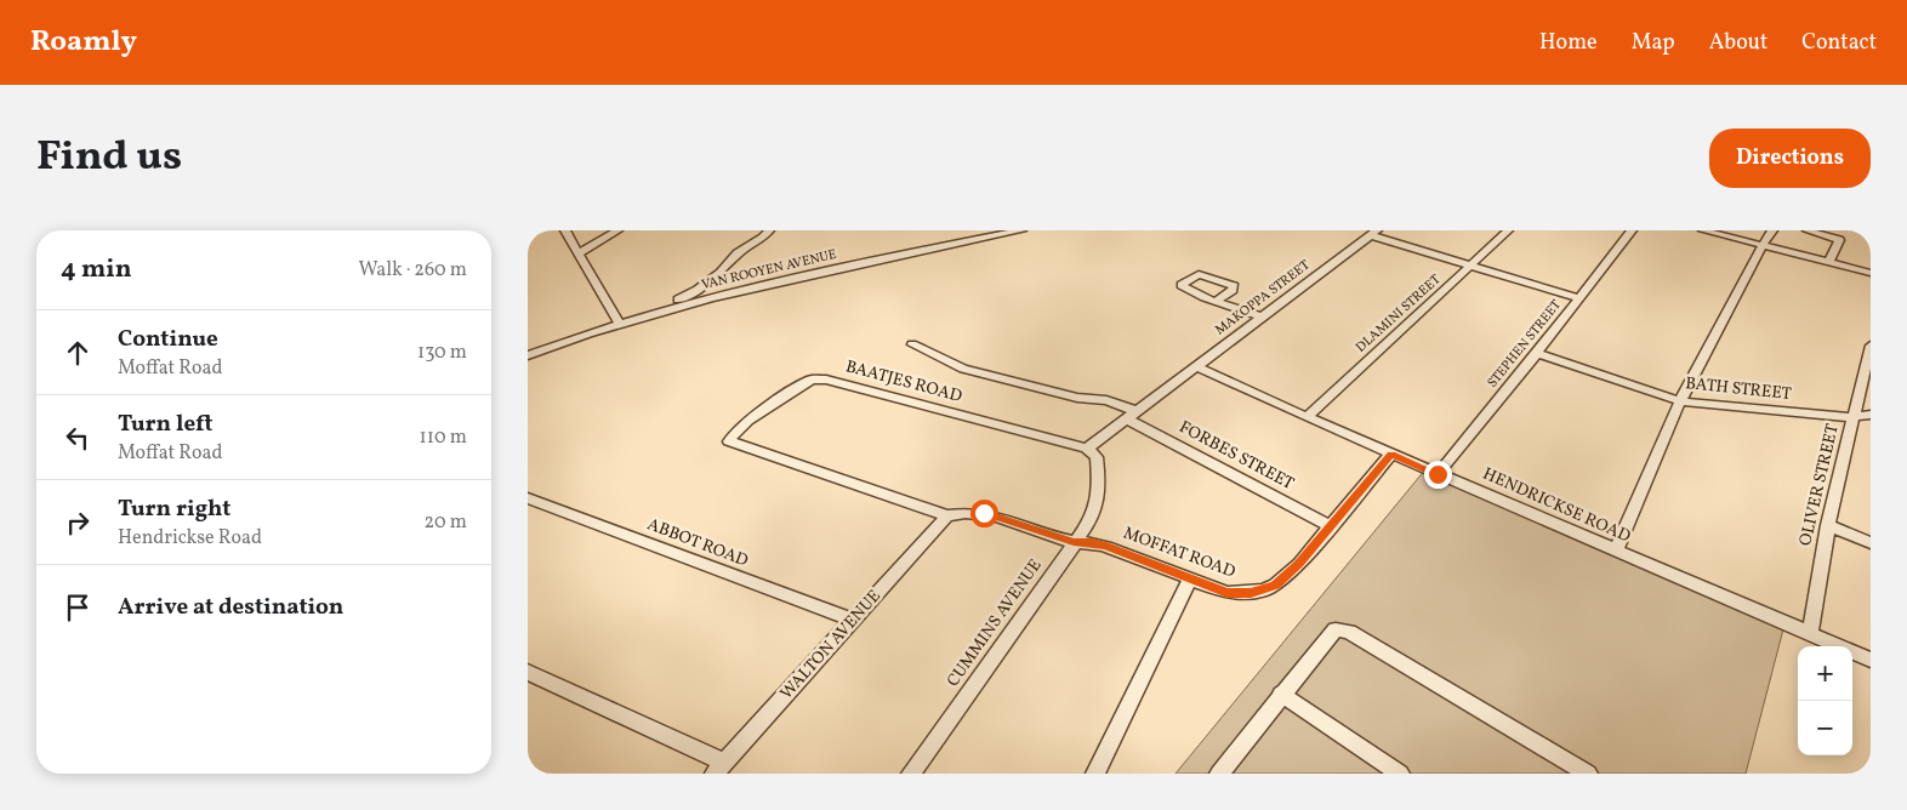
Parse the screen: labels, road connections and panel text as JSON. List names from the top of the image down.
{
  "streets": {
    "street": [
      "VAN ROOYEN AVENUE",
      "MAKOPPA STREET",
      "DLAMINI STREET",
      "STEPHEN STREET",
      "BAATJES ROAD",
      "BATH STREET",
      "FORBES STREET",
      "OLIVER STREET",
      "HENDRICKSE ROAD",
      "ABBOT ROAD",
      "MOFFAT ROAD",
      "CUMMINS AVENUE",
      "WALTON AVENUE"
    ]
  },
  "crossings": [
    ["MAKOPPA STREET", "HENDRICKSE ROAD"],
    ["DLAMINI STREET", "HENDRICKSE ROAD"],
    ["STEPHEN STREET", "BATH STREET"],
    ["STEPHEN STREET", "HENDRICKSE ROAD"],
    ["BAATJES ROAD", "MOFFAT ROAD"],
    ["BAATJES ROAD", "CUMMINS AVENUE"],
    ["BATH STREET", "OLIVER STREET"],
    ["FORBES STREET", "MOFFAT ROAD"],
    ["OLIVER STREET", "HENDRICKSE ROAD"],
    ["HENDRICKSE ROAD", "MOFFAT ROAD"],
    ["ABBOT ROAD", "WALTON AVENUE"],
    ["MOFFAT ROAD", "CUMMINS AVENUE"],
    ["MOFFAT ROAD", "WALTON AVENUE"]
  ],
  "page": {
    "header": "Roamly",
    "nav": [
      "Home",
      "Map",
      "About",
      "Contact"
    ],
    "title": "Find us",
    "buttons": "Directions",
    "heading": ["4 min", "Walk · 260 m"],
    "list": [
      ["Continue", "Moffat Road", "130 m"],
      ["Turn left", "Moffat Road", "110 m"],
      ["Turn right", "Hendrickse Road", "20 m"],
      "Arrive at destination"
    ],
    "map_buttons": ["+", "−"]
  }
}
